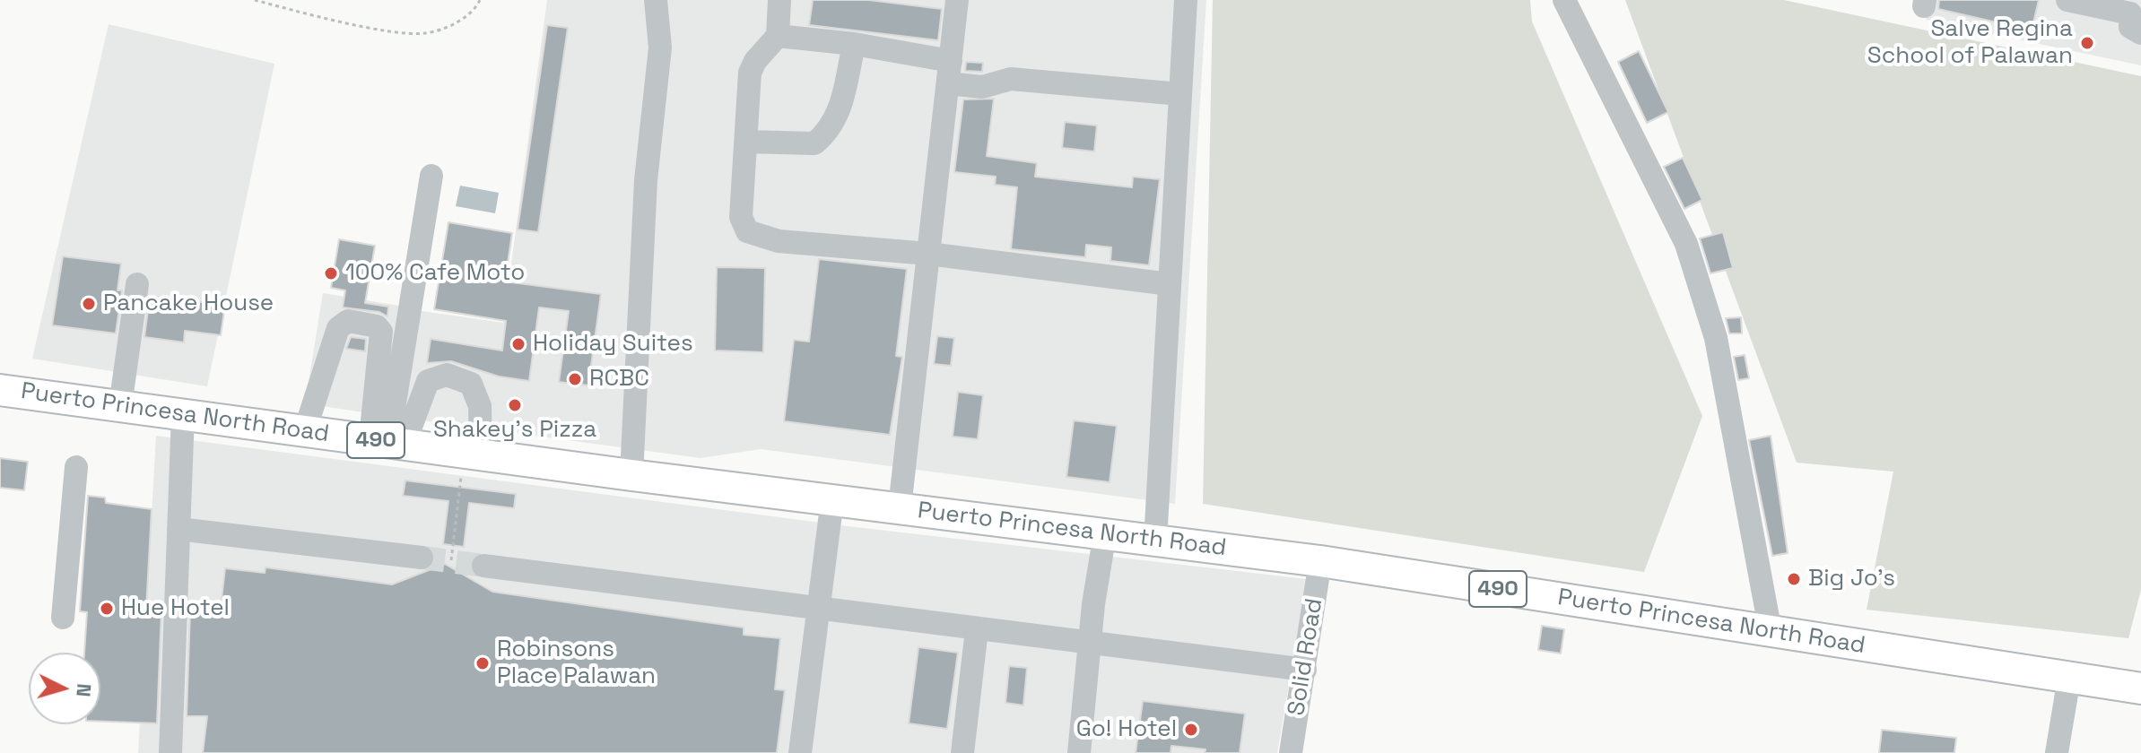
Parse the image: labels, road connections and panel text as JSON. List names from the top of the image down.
{
  "streets": {
    "main road": ["Puerto Princesa North Road", "490"],
    "street": ["Solid Road"]
  },
  "crossings": [
    ["Puerto Princesa North Road", "Solid Road"]
  ],
  "places": [
    "Salve Regina School of Palawan",
    "100% Cafe Moto",
    "Pancake House",
    "Holiday Suites",
    "RCBC",
    "Shakey's Pizza",
    "Big Jo's",
    "Hue Hotel",
    "Robinsons Place Palawan",
    "Go! Hotel"
  ],
  "north": "right"
}
